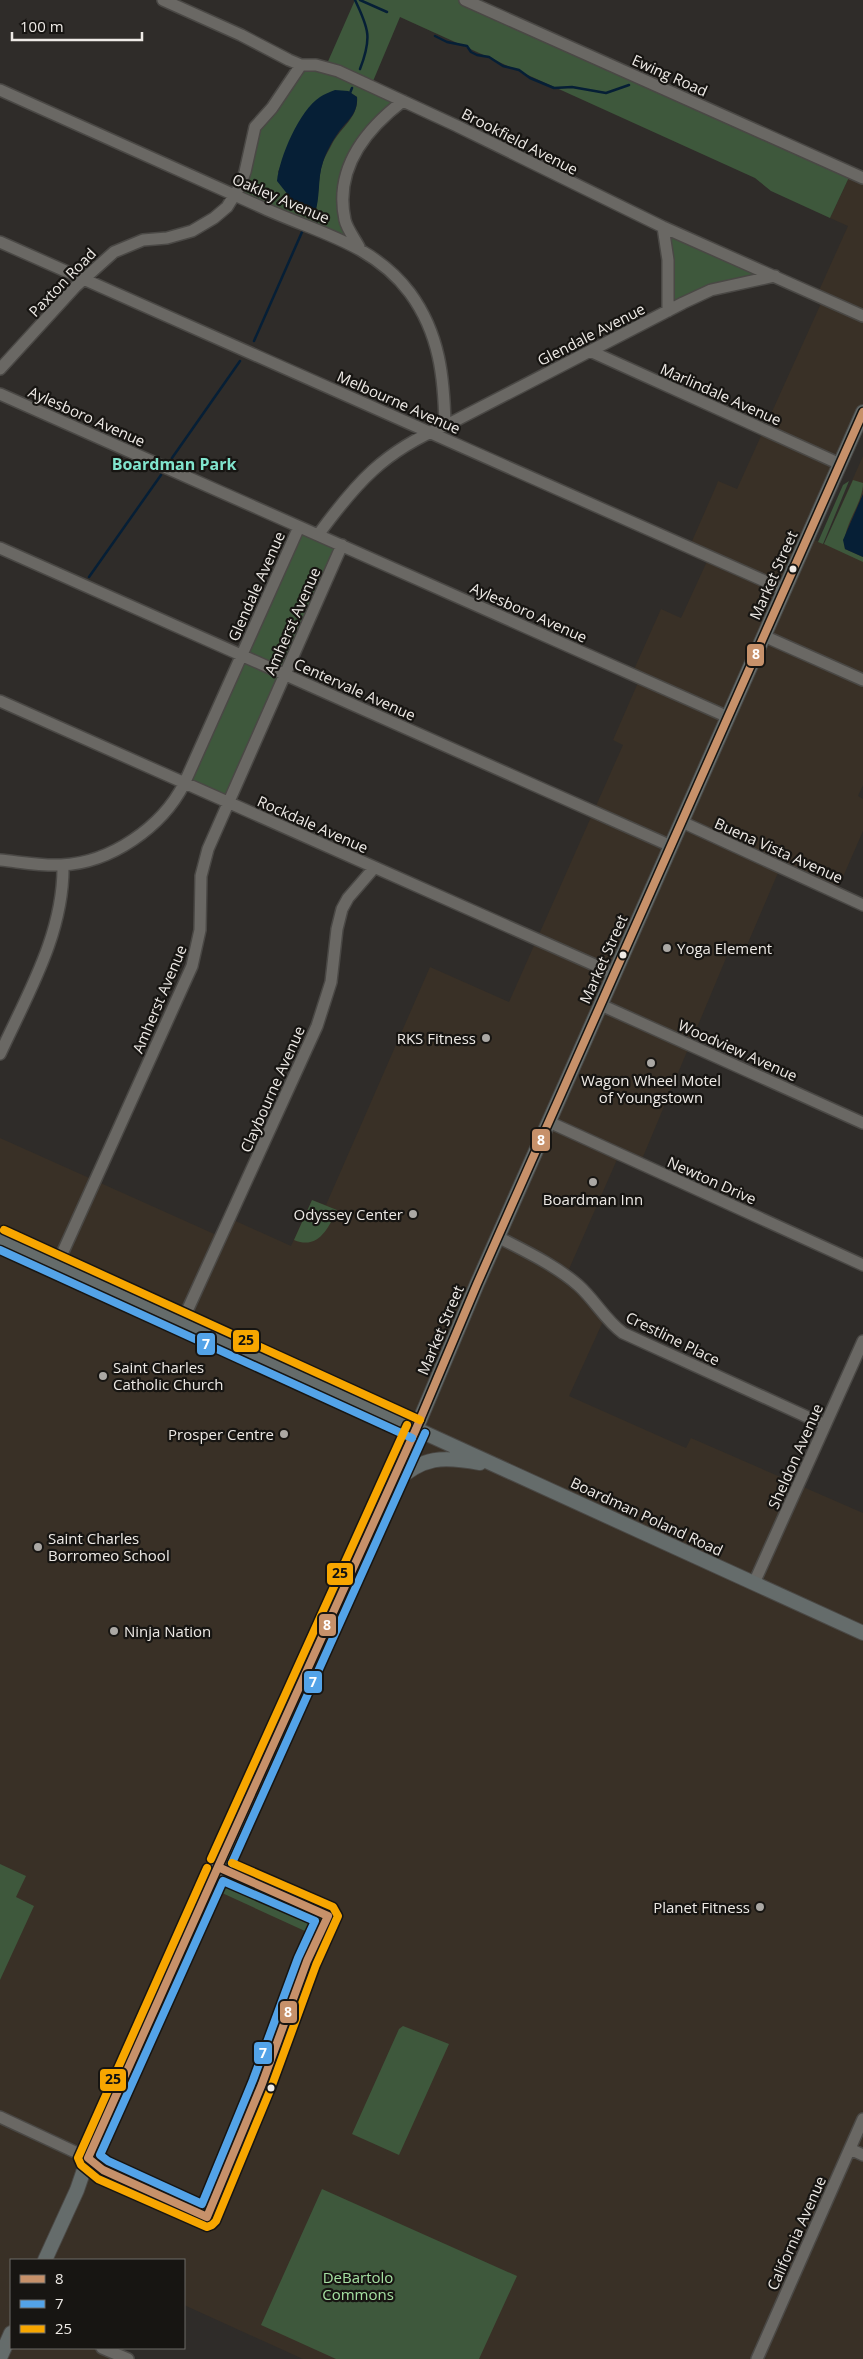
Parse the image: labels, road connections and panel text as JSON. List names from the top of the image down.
{
  "streets": {
    "main road": ["Market Street", "Boardman Poland Road"],
    "street": [
      "Ewing Road",
      "Brookfield Avenue",
      "Oakley Avenue",
      "Paxton Road",
      "Glendale Avenue",
      "Marlindale Avenue",
      "Melbourne Avenue",
      "Aylesboro Avenue",
      "Amherst Avenue",
      "Centervale Avenue",
      "Rockdale Avenue",
      "Buena Vista Avenue",
      "Woodview Avenue",
      "Claybourne Avenue",
      "Newton Drive",
      "Crestline Place",
      "Sheldon Avenue",
      "California Avenue"
    ]
  },
  "crossings": [
    ["Brookfield Avenue", "Paxton Road"],
    ["Brookfield Avenue", "Glendale Avenue"],
    ["Oakley Avenue", "Paxton Road"],
    ["Oakley Avenue", "Glendale Avenue"],
    ["Paxton Road", "Melbourne Avenue"],
    ["Glendale Avenue", "Marlindale Avenue"],
    ["Glendale Avenue", "Melbourne Avenue"],
    ["Glendale Avenue", "Aylesboro Avenue"],
    ["Glendale Avenue", "Centervale Avenue"],
    ["Glendale Avenue", "Rockdale Avenue"],
    ["Marlindale Avenue", "Market Street"],
    ["Melbourne Avenue", "Market Street"],
    ["Aylesboro Avenue", "Market Street"],
    ["Aylesboro Avenue", "Amherst Avenue"],
    ["Market Street", "Centervale Avenue"],
    ["Market Street", "Rockdale Avenue"],
    ["Market Street", "Buena Vista Avenue"],
    ["Market Street", "Woodview Avenue"],
    ["Market Street", "Newton Drive"],
    ["Market Street", "Crestline Place"],
    ["Market Street", "Boardman Poland Road"],
    ["Amherst Avenue", "Centervale Avenue"],
    ["Amherst Avenue", "Rockdale Avenue"],
    ["Amherst Avenue", "Boardman Poland Road"],
    ["Rockdale Avenue", "Claybourne Avenue"],
    ["Claybourne Avenue", "Boardman Poland Road"],
    ["Crestline Place", "Sheldon Avenue"],
    ["Sheldon Avenue", "Boardman Poland Road"]
  ],
  "districts": ["Boardman Park"],
  "parks": ["DeBartolo Commons"],
  "places": [
    "Yoga Element",
    "RKS Fitness",
    "Wagon Wheel Motel of Youngstown",
    "Boardman Inn",
    "Odyssey Center",
    "Saint Charles Catholic Church",
    "Prosper Centre",
    "Saint Charles Borromeo School",
    "Ninja Nation",
    "Planet Fitness"
  ],
  "lines": ["transit line 8", "transit line 25", "transit line 7"],
  "legend": ["8", "7", "25"],
  "scale_bar": "100 m"
}
